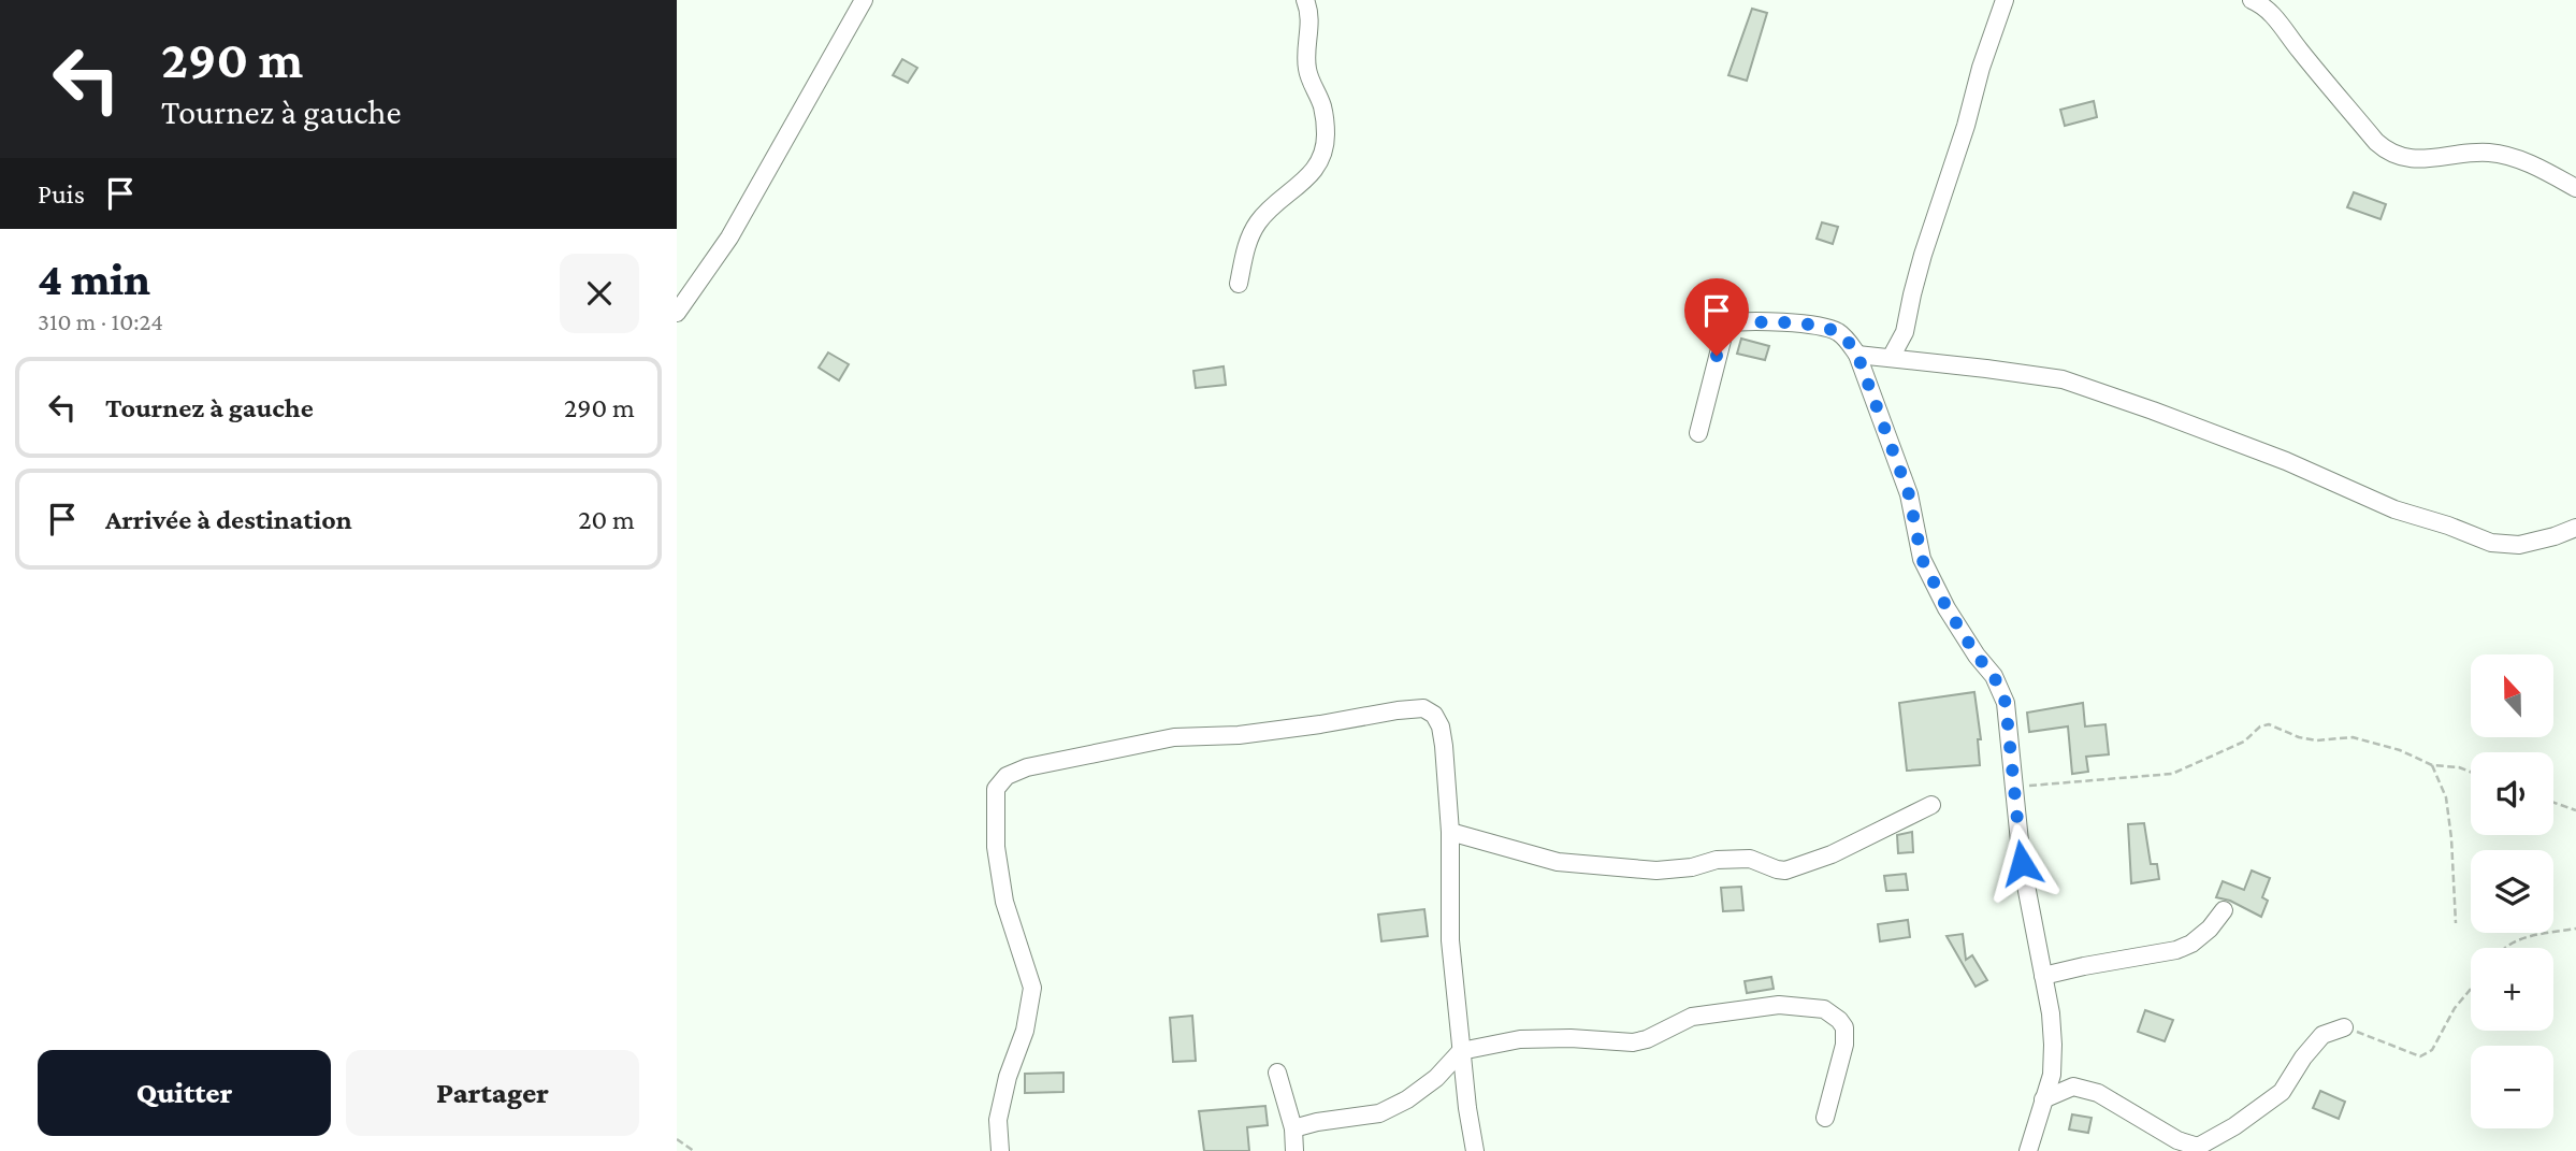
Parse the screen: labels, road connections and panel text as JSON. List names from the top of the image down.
{
  "north": "top",
  "page": {
    "turn": ["290 m", "Tournez à gauche"],
    "then": "Puis",
    "heading": ["4 min", "310 m · 10:24"],
    "list": [
      {
        "name": "Tournez à gauche",
        "value": "290 m"
      },
      {
        "name": "Arrivée à destination",
        "value": "20 m"
      }
    ],
    "map_buttons": ["+", "−"],
    "buttons": ["Quitter", "Partager"]
  }
}
